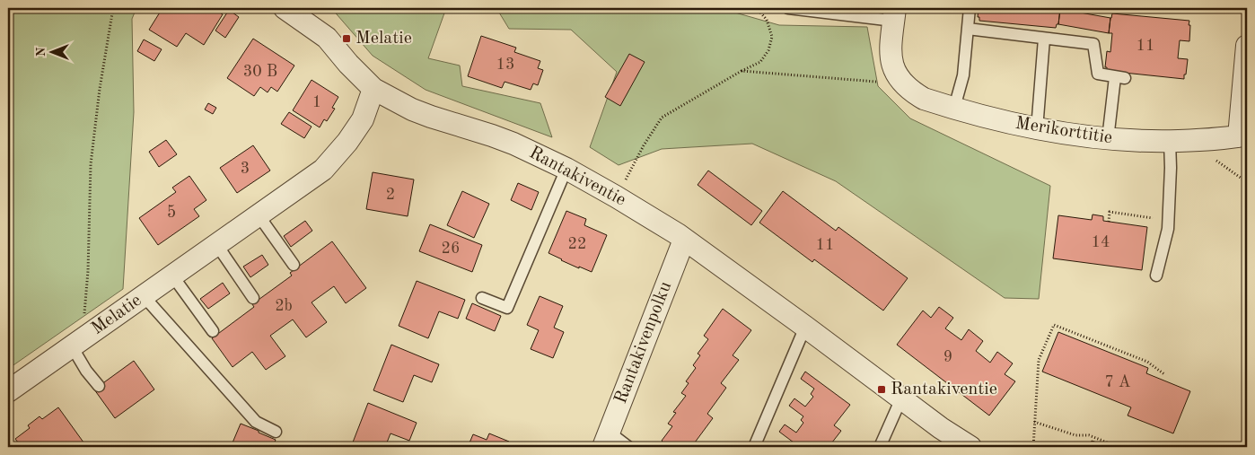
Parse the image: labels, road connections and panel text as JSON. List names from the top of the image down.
{
  "streets": {
    "street": [
      "Merikorttitie",
      "Rantakiventie",
      "Melatie",
      "Rantakivenpolku"
    ]
  },
  "crossings": [
    ["Rantakiventie", "Melatie"],
    ["Rantakiventie", "Rantakivenpolku"]
  ],
  "places": {
    "transit": ["Melatie", "Rantakiventie"]
  },
  "house_numbers": [
    "11",
    "13",
    "30 B",
    "1",
    "3",
    "2",
    "5",
    "14",
    "22",
    "11",
    "26",
    "2b",
    "9",
    "7 A"
  ],
  "north": "left"
}
